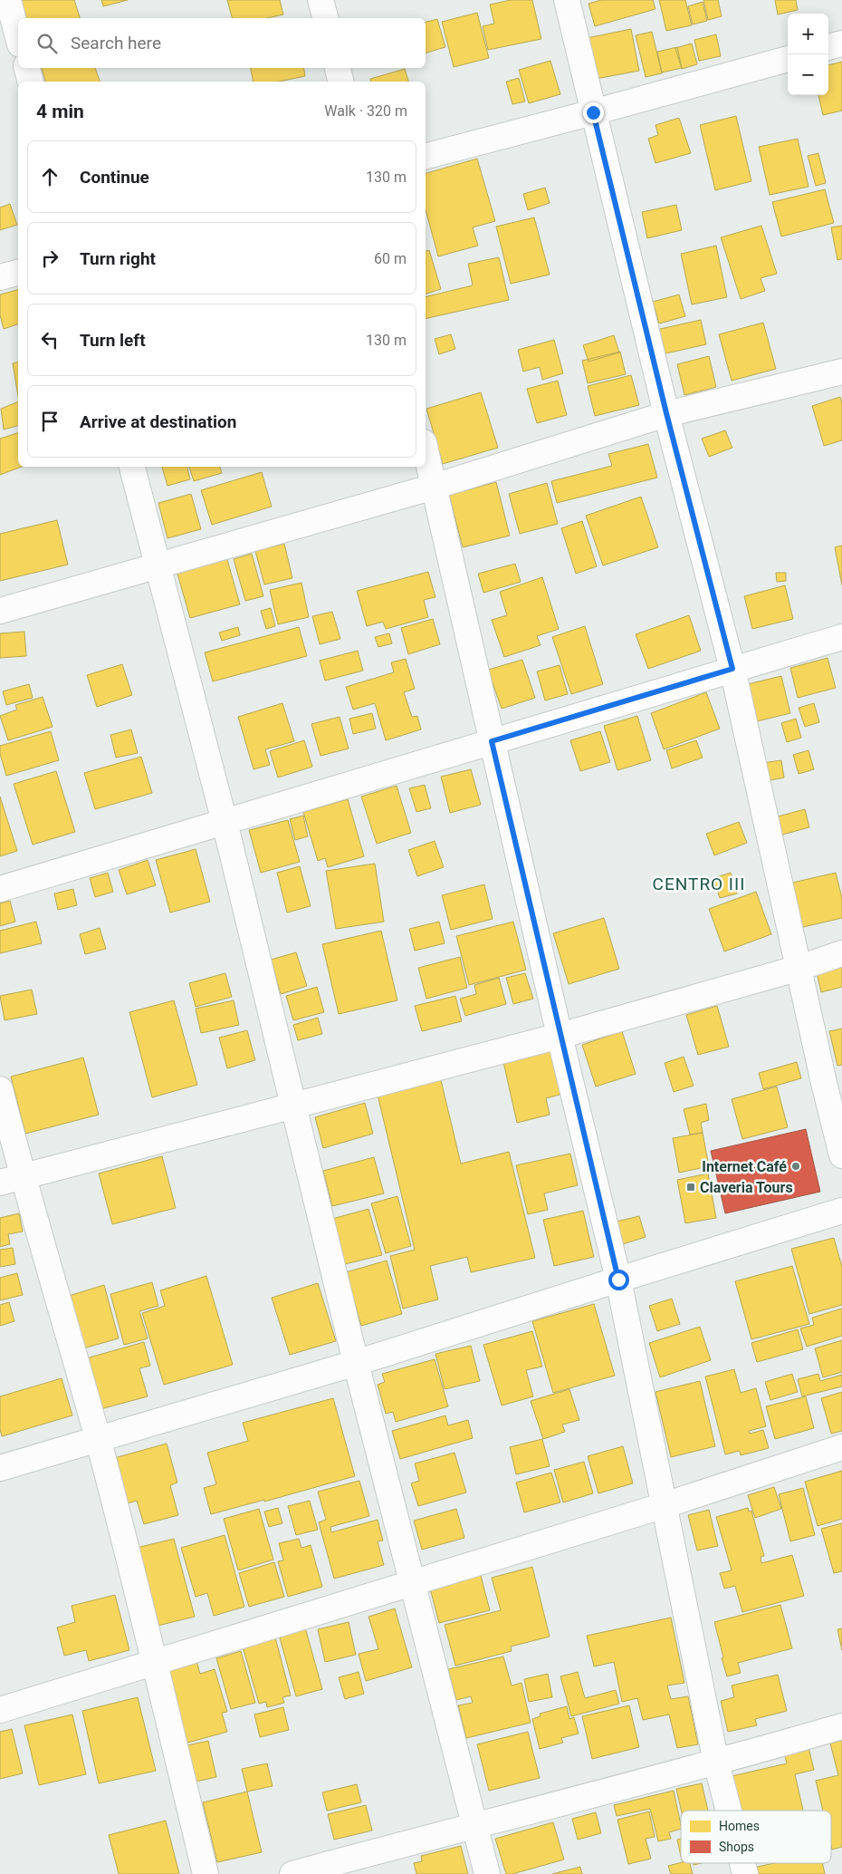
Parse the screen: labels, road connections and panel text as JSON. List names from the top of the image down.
{
  "districts": ["CENTRO III"],
  "places": {
    "other": ["Internet Café"],
    "transit": ["Claveria Tours"]
  },
  "legend": ["Homes", "Shops"],
  "page": {
    "map_buttons": ["+", "−"],
    "search": "Search here",
    "heading": ["4 min", "Walk · 320 m"],
    "list": [
      ["Continue", "130 m"],
      ["Turn right", "60 m"],
      ["Turn left", "130 m"],
      "Arrive at destination"
    ]
  }
}
